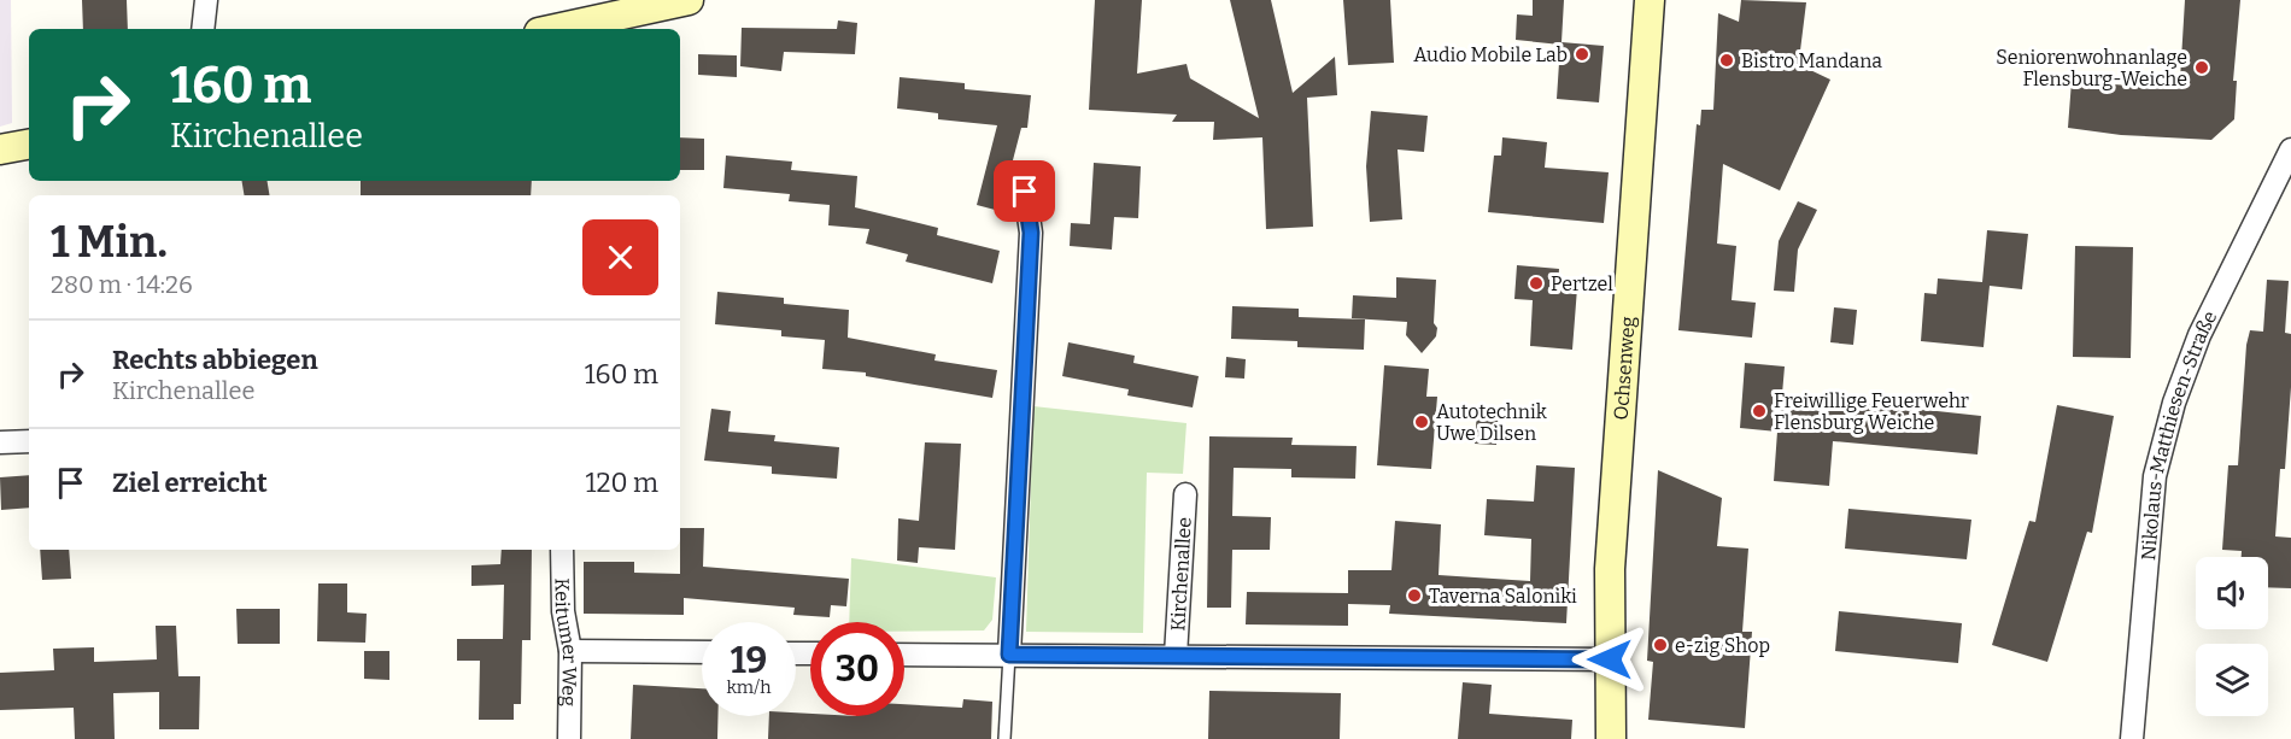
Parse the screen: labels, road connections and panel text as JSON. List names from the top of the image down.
{
  "streets": {
    "main road": ["Ochsenweg"],
    "street": ["Nikolaus-Matthiesen-Straße", "Kirchenallee", "Keitumer Weg"]
  },
  "places": [
    "Audio Mobile Lab",
    "Bistro Mandana",
    "Seniorenwohnanlage Flensburg-Weiche",
    "Pertzel",
    "Freiwillige Feuerwehr Flensburg Weiche",
    "Autotechnik Uwe Dilsen",
    "Taverna Saloniki",
    "e-zig Shop"
  ],
  "page": {
    "turn": ["160 m", "Kirchenallee"],
    "heading": ["1 Min.", "280 m · 14:26"],
    "list": [
      {
        "name": "Rechts abbiegen",
        "note": "Kirchenallee",
        "value": "160 m"
      },
      {
        "name": "Ziel erreicht",
        "value": "120 m"
      }
    ],
    "speed": "19 km/h",
    "limit": "30"
  }
}
